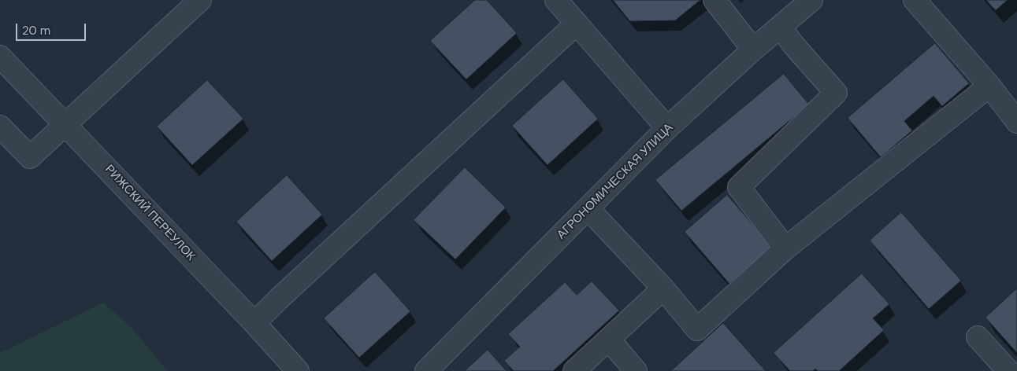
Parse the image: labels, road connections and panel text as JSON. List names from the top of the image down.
{
  "streets": {
    "street": ["АГРОНОМИЧЕСКАЯ УЛИЦА", "РИЖСКИЙ ПЕРЕУЛОК"]
  },
  "scale_bar": "20 m"
}
